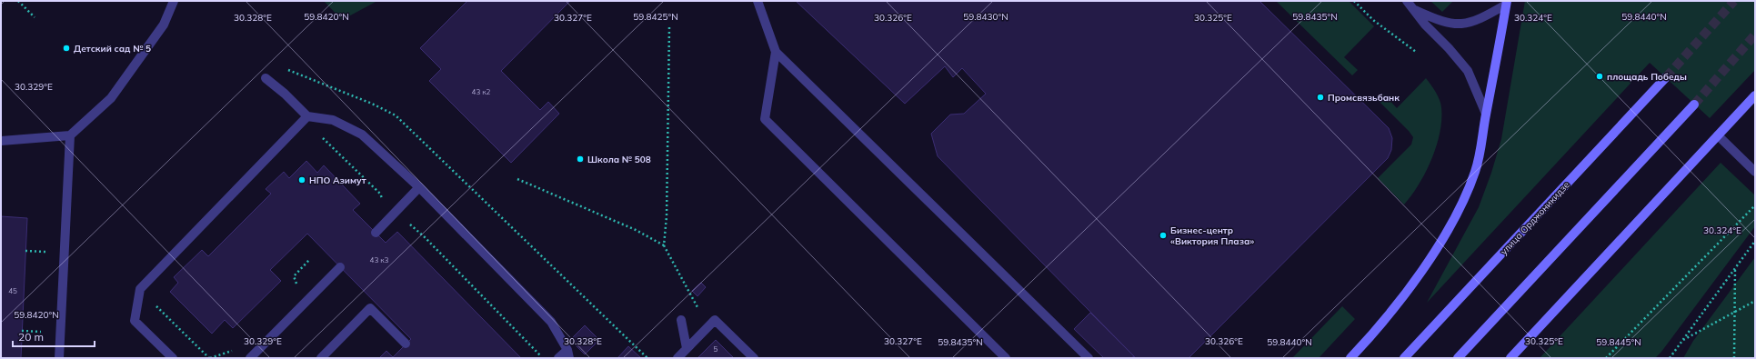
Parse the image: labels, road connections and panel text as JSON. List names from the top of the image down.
{
  "streets": {
    "main road": ["улица Орджоникидзе"]
  },
  "places": [
    "Детский сад № 5",
    "площадь Победы",
    "Промсвязьбанк",
    "Школа № 508",
    "НПО Азимут",
    "Бизнес-центр «Виктория Плаза»"
  ],
  "house_numbers": [
    "43 к2",
    "43 к3",
    "45",
    "5"
  ],
  "scale_bar": "20 m",
  "coordinates": [
    "59.8420°N",
    "59.8425°N",
    "59.8430°N",
    "59.8435°N",
    "59.8440°N",
    "30.328°E",
    "30.327°E",
    "30.326°E",
    "30.325°E",
    "30.324°E",
    "30.329°E",
    "59.8445°N"
  ]
}
